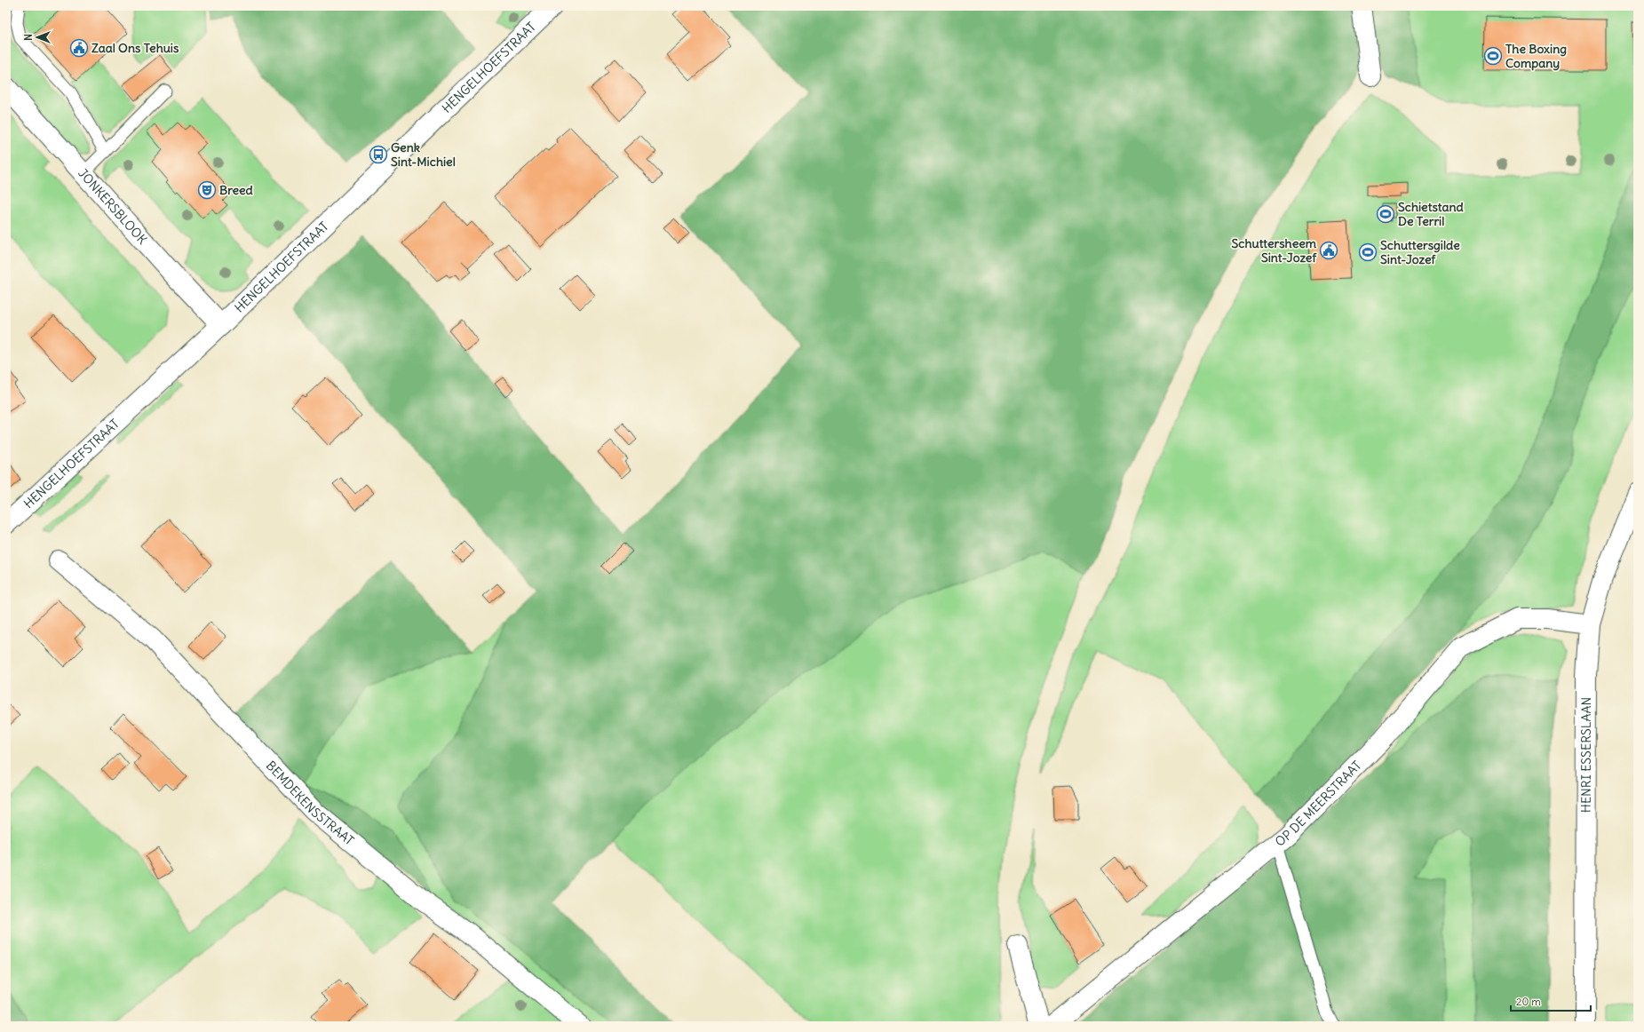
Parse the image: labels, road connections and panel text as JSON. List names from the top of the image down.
{
  "streets": {
    "street": [
      "HENGELHOEFSTRAAT",
      "JONKERSBLOOK",
      "HENRI ESSERSLAAN",
      "BEMDEKENSSTRAAT",
      "OP DE MEERSTRAAT"
    ]
  },
  "crossings": [
    ["HENGELHOEFSTRAAT", "JONKERSBLOOK"],
    ["HENRI ESSERSLAAN", "OP DE MEERSTRAAT"]
  ],
  "places": {
    "public building": ["Zaal Ons Tehuis", "Schuttersheem Sint-Jozef"],
    "sports": ["The Boxing Company", "Schietstand De Terril", "Schuttersgilde Sint-Jozef"],
    "bus stop": ["Genk Sint-Michiel"],
    "theatre": ["Breed"]
  },
  "scale_bar": "20 m",
  "north": "left"
}
